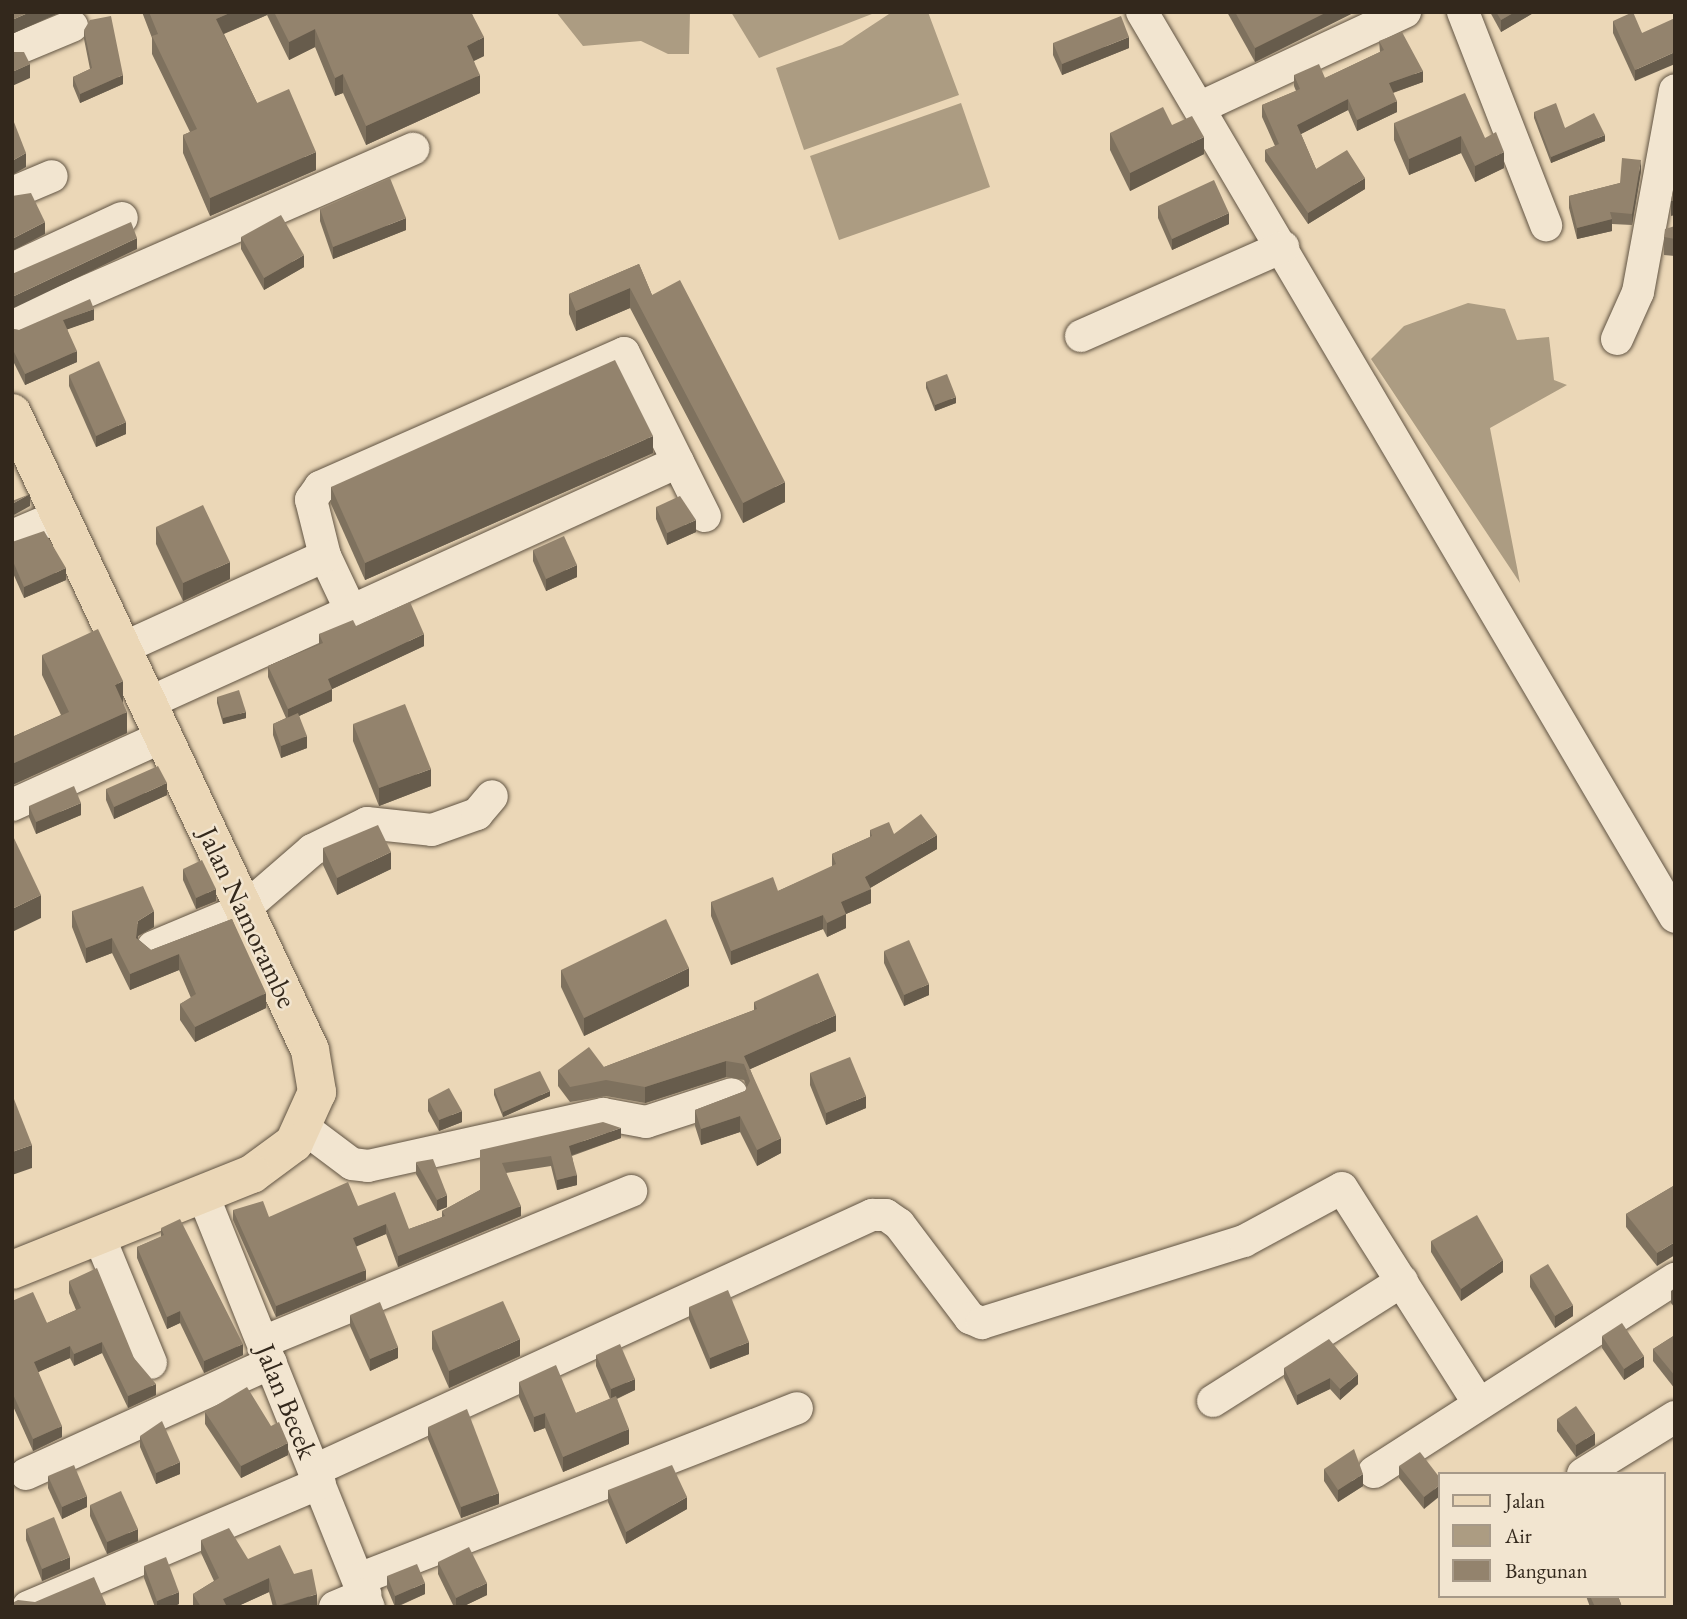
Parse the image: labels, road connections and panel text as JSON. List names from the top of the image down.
{
  "streets": {
    "main road": ["Jalan Namorambe"],
    "street": ["Jalan Becek"]
  },
  "crossings": [
    ["Jalan Namorambe", "Jalan Becek"]
  ],
  "legend": ["Jalan", "Air", "Bangunan"]
}
